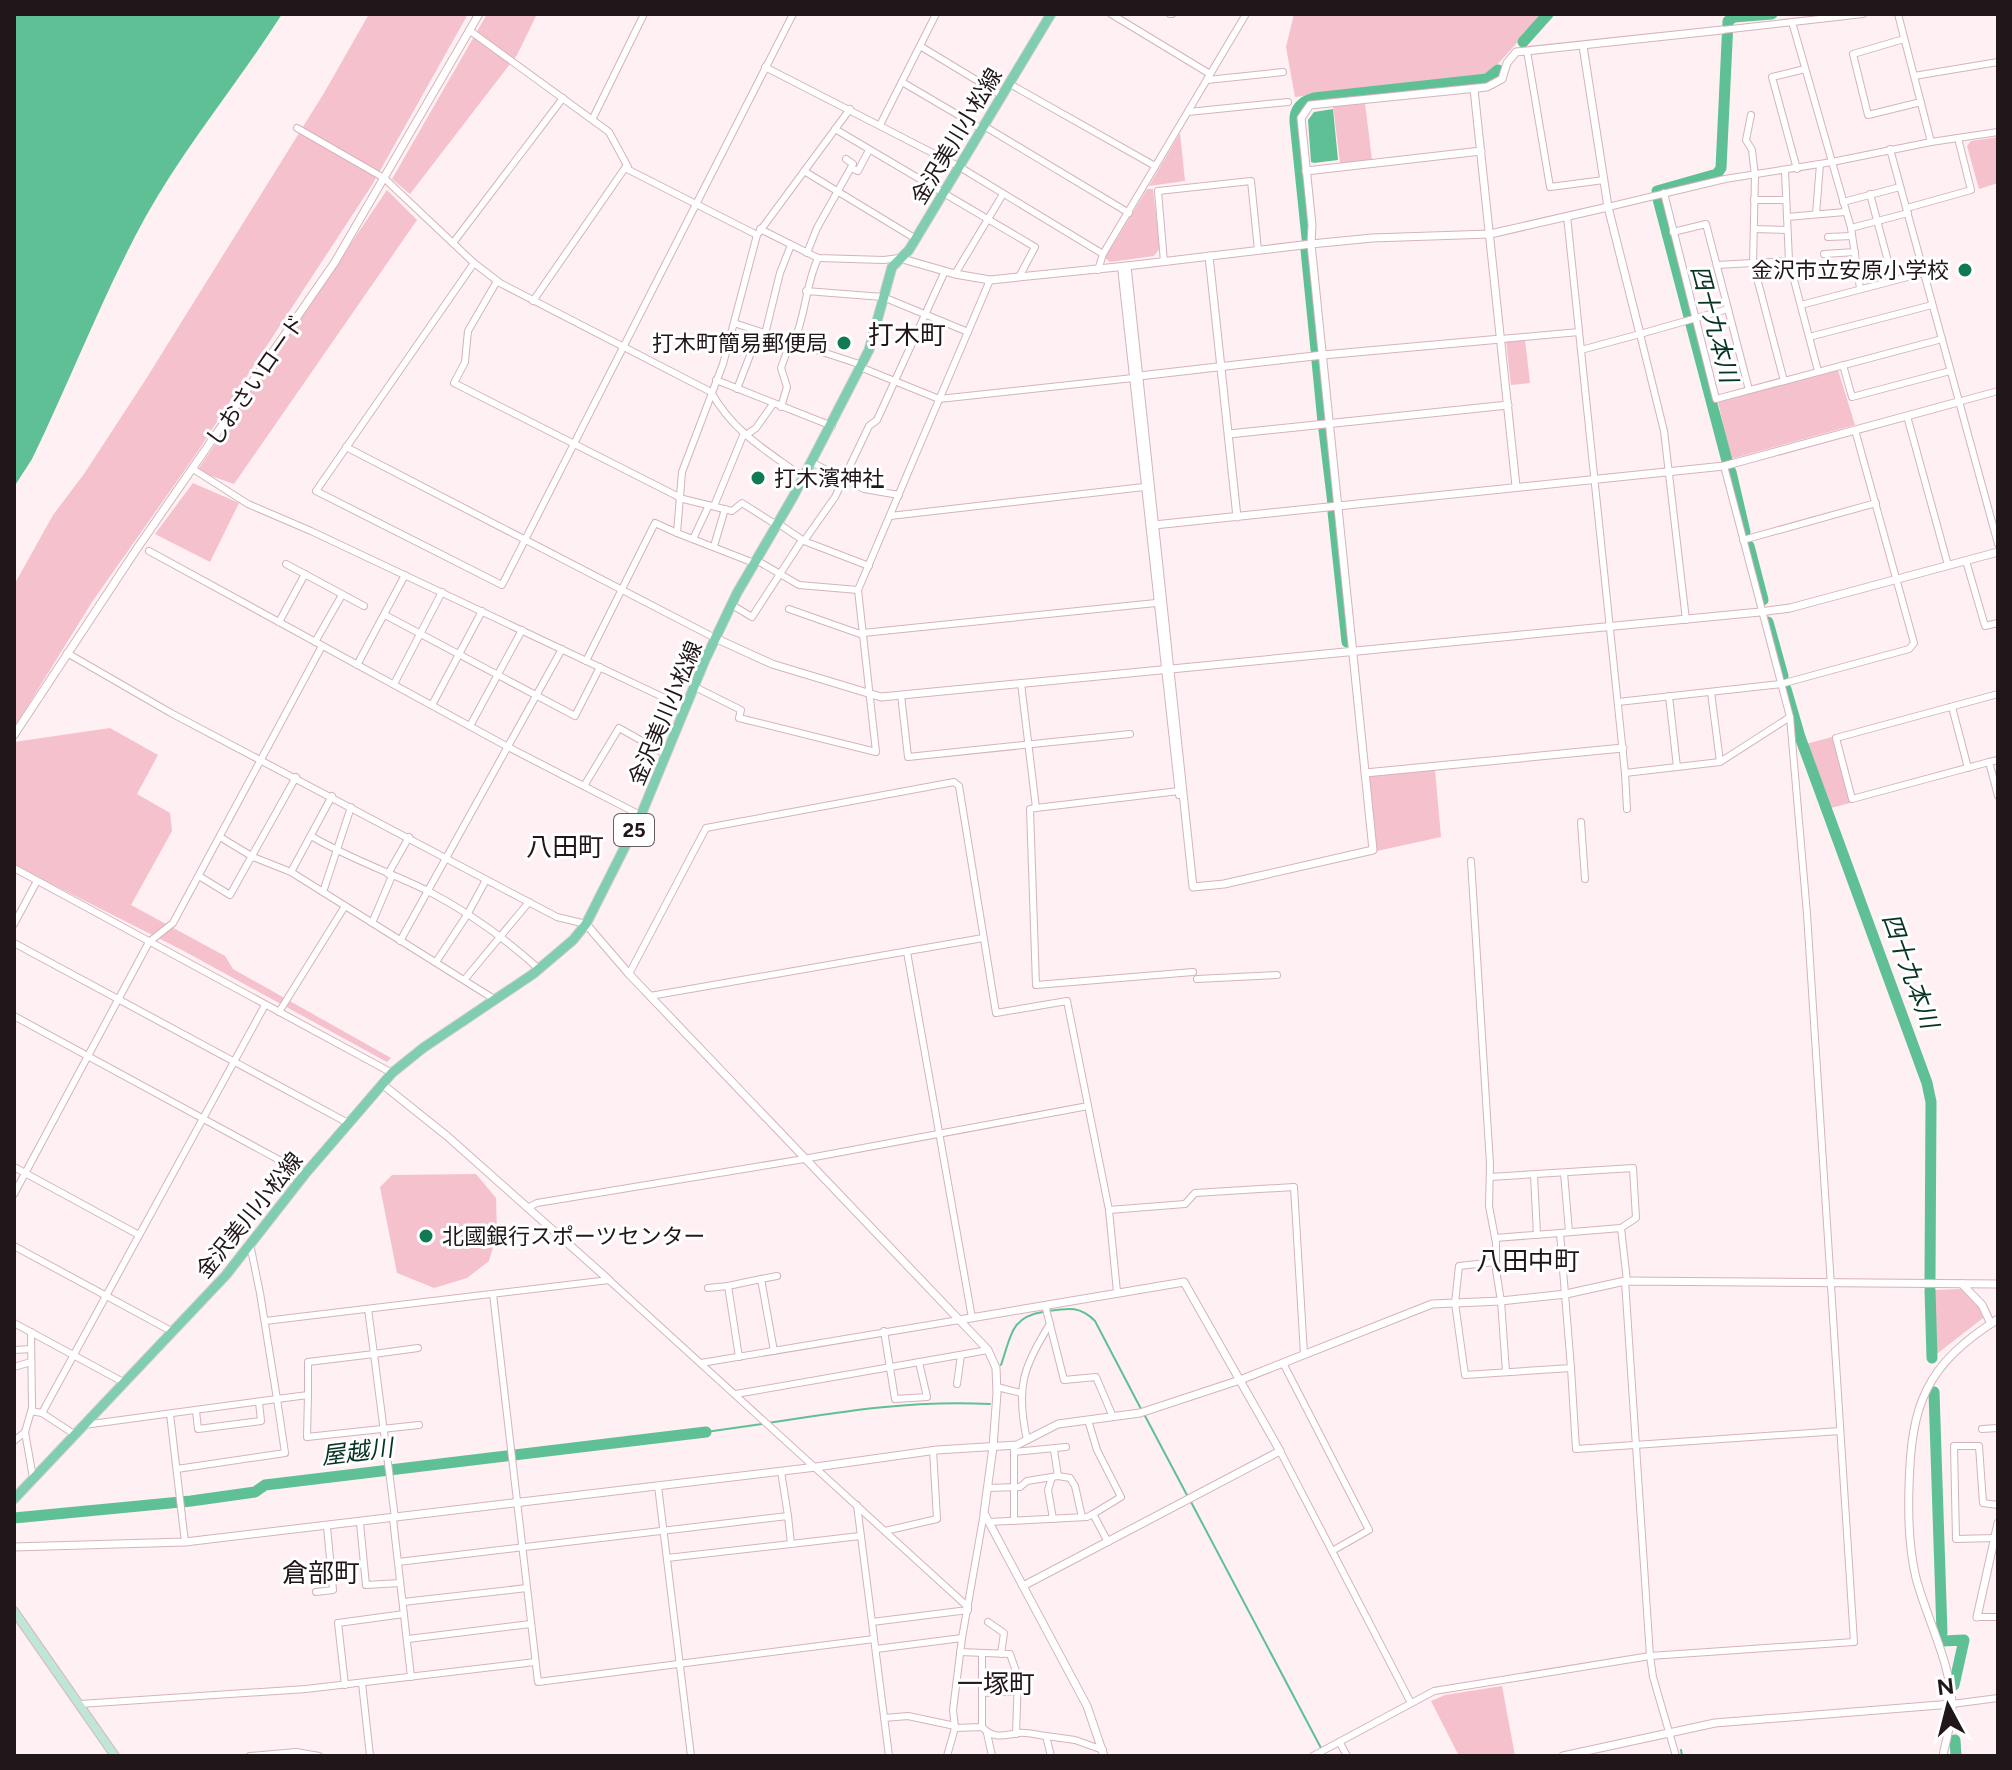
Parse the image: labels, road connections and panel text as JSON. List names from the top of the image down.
{
  "streets": {
    "main road": ["金沢美川小松線", "25"],
    "street": ["しおさいロード"]
  },
  "districts": [
    "打木町",
    "八田町",
    "八田中町",
    "倉部町",
    "一塚町"
  ],
  "water": ["四十九本川", "屋越川"],
  "places": [
    "金沢市立安原小学校",
    "打木町簡易郵便局",
    "打木濱神社",
    "北國銀行スポーツセンター"
  ],
  "north": "top"
}
